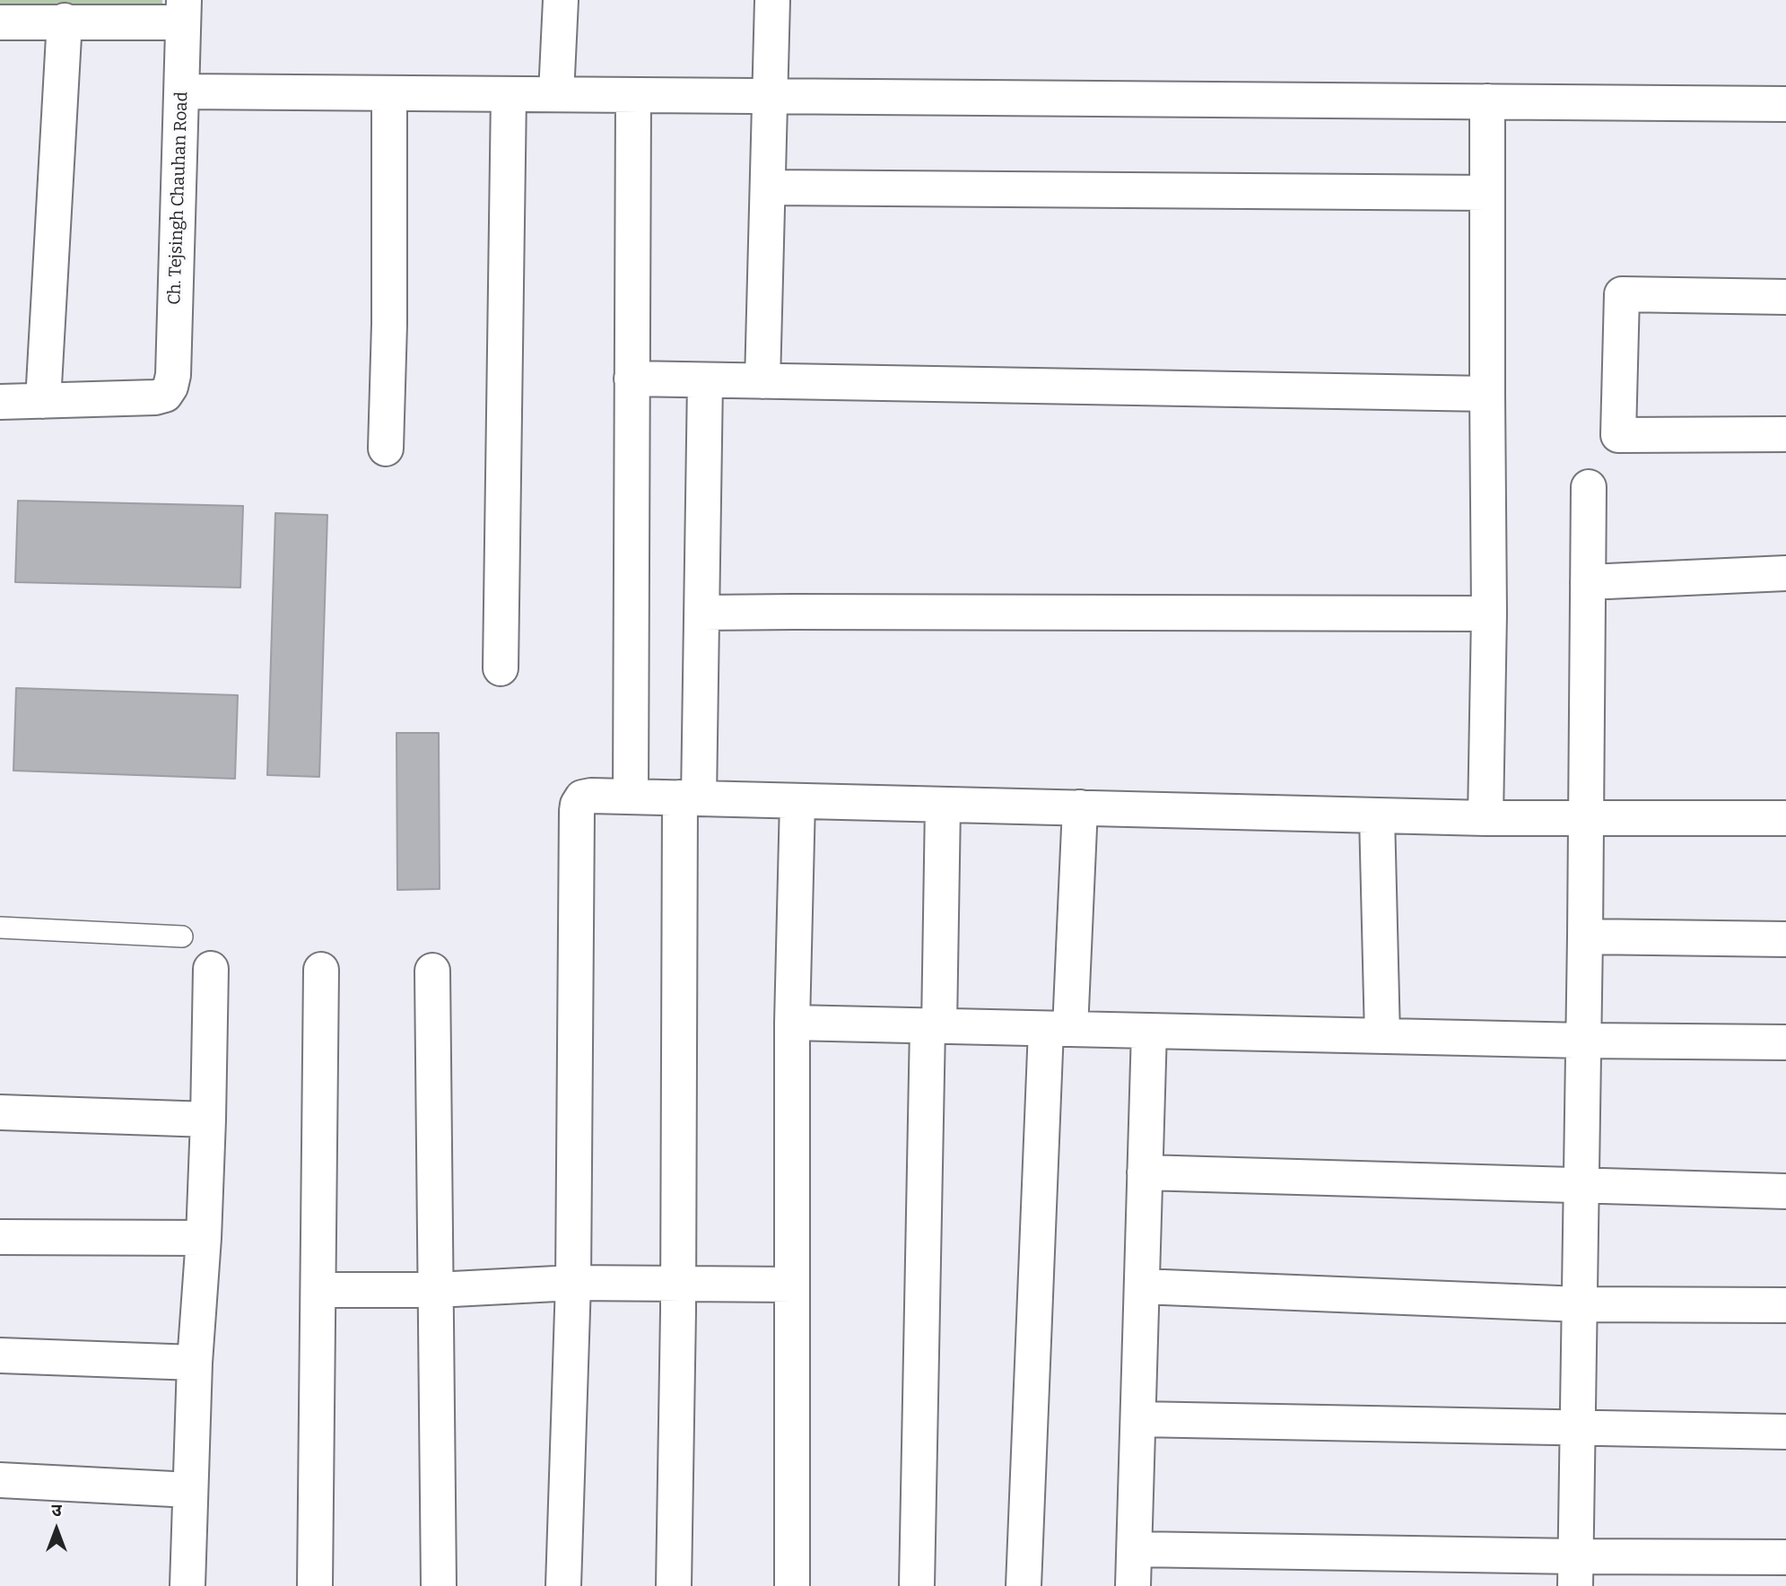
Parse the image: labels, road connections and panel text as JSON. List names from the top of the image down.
{
  "streets": {
    "street": ["Ch. Tejsingh Chauhan Road"]
  },
  "north": "top"
}
